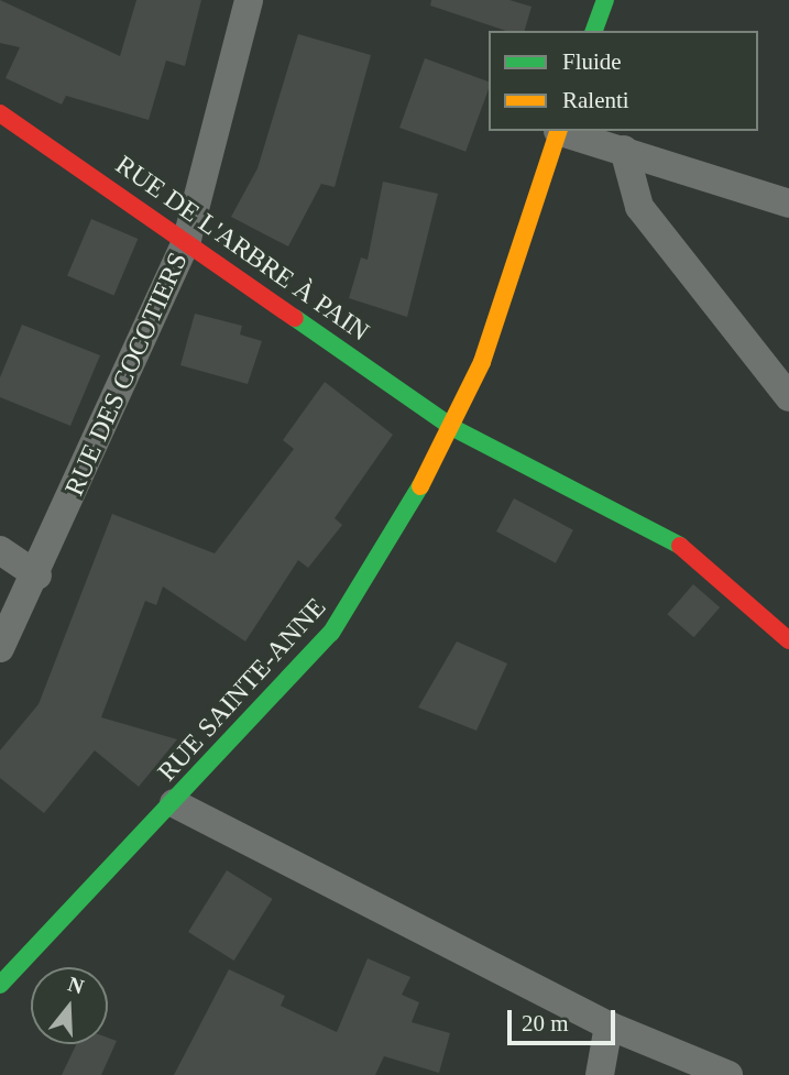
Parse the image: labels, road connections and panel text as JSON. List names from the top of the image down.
{
  "streets": {
    "main road": ["RUE DE L'ARBRE À PAIN", "RUE SAINTE-ANNE"],
    "street": ["RUE DES COCOTIERS"]
  },
  "crossings": [
    ["RUE DE L'ARBRE À PAIN", "RUE DES COCOTIERS"],
    ["RUE DE L'ARBRE À PAIN", "RUE SAINTE-ANNE"]
  ],
  "legend": ["Fluide", "Ralenti"],
  "scale_bar": "20 m",
  "north": "top"
}
